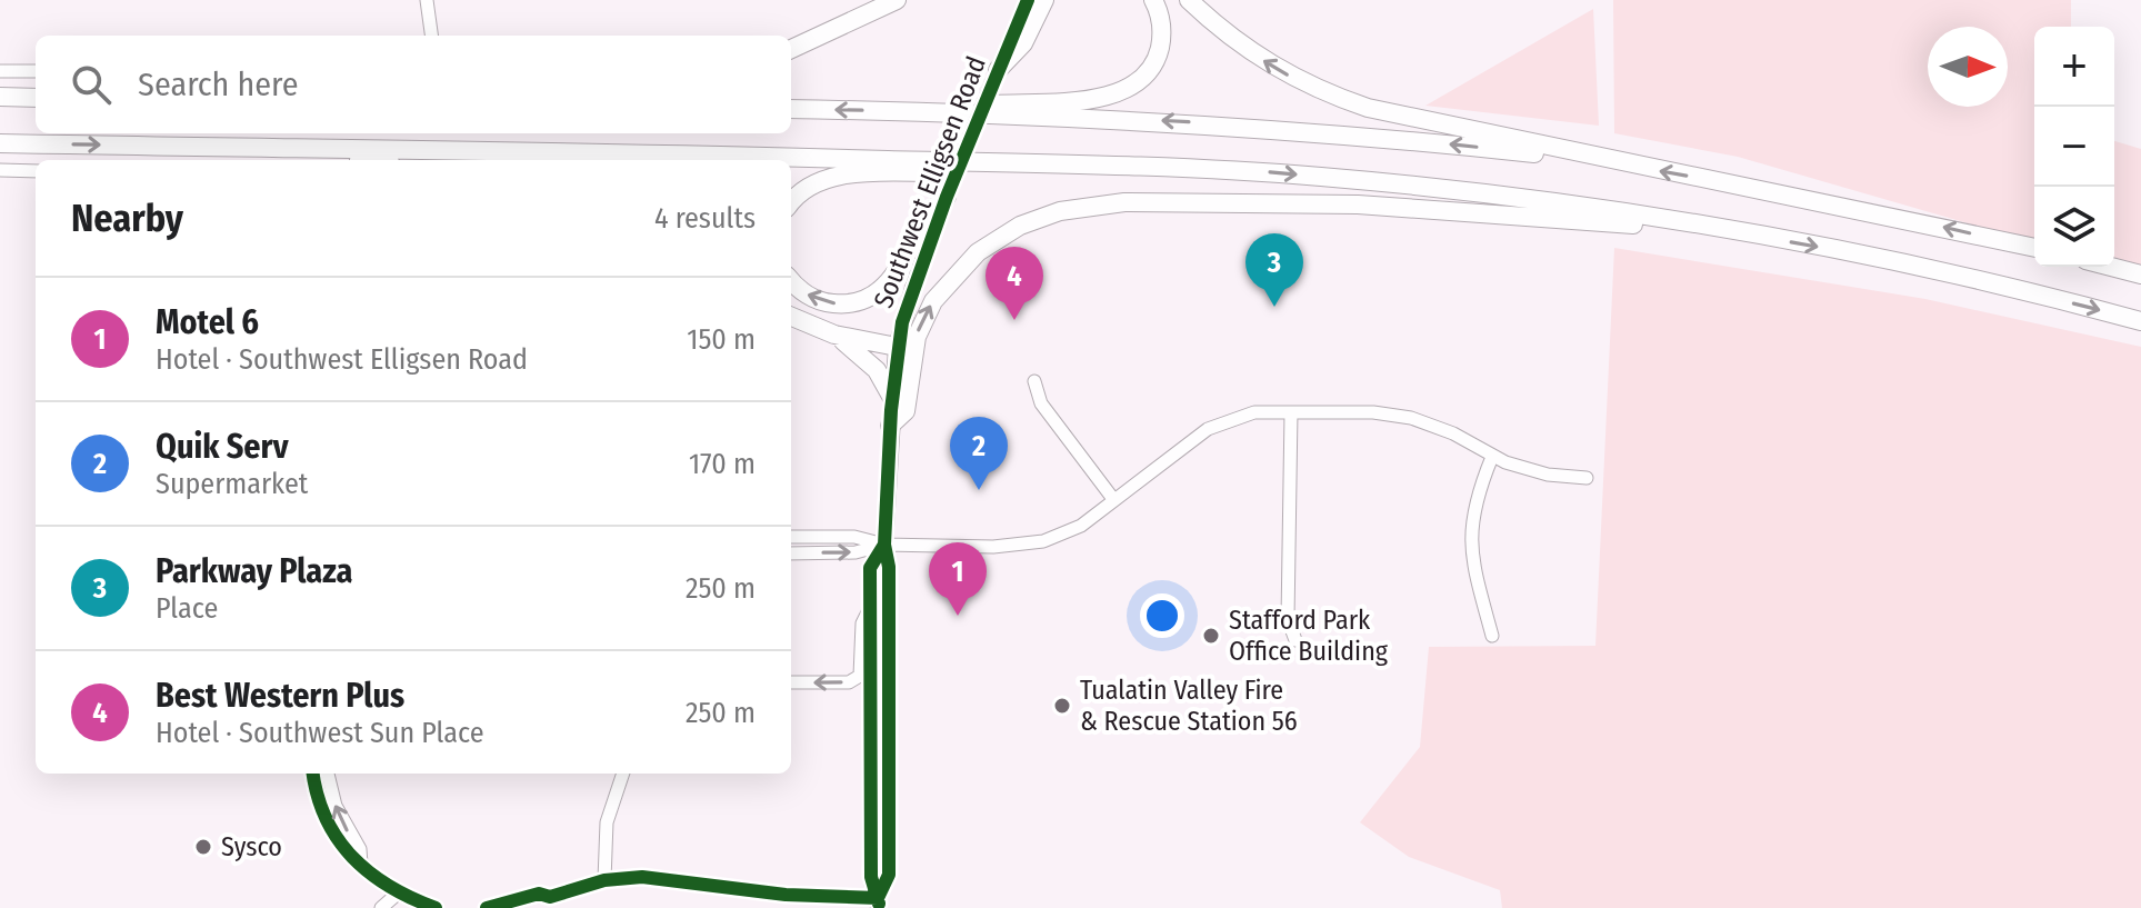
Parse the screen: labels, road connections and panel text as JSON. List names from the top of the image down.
{
  "streets": {
    "main road": ["Southwest Elligsen Road"]
  },
  "places": ["Stafford Park Office Building", "Tualatin Valley Fire & Rescue Station 56", "Sysco"],
  "north": "right",
  "page": {
    "map_buttons": ["+", "−"],
    "search": "Search here",
    "heading": ["Nearby", "4 results"],
    "pins": [
      "3",
      "4",
      "2",
      "1"
    ],
    "list": [
      {
        "mark": "1",
        "name": "Motel 6",
        "note": "Hotel · Southwest Elligsen Road",
        "value": "150 m"
      },
      {
        "mark": "2",
        "name": "Quik Serv",
        "note": "Supermarket",
        "value": "170 m"
      },
      {
        "mark": "3",
        "name": "Parkway Plaza",
        "note": "Place",
        "value": "250 m"
      },
      {
        "mark": "4",
        "name": "Best Western Plus",
        "note": "Hotel · Southwest Sun Place",
        "value": "250 m"
      }
    ]
  }
}
